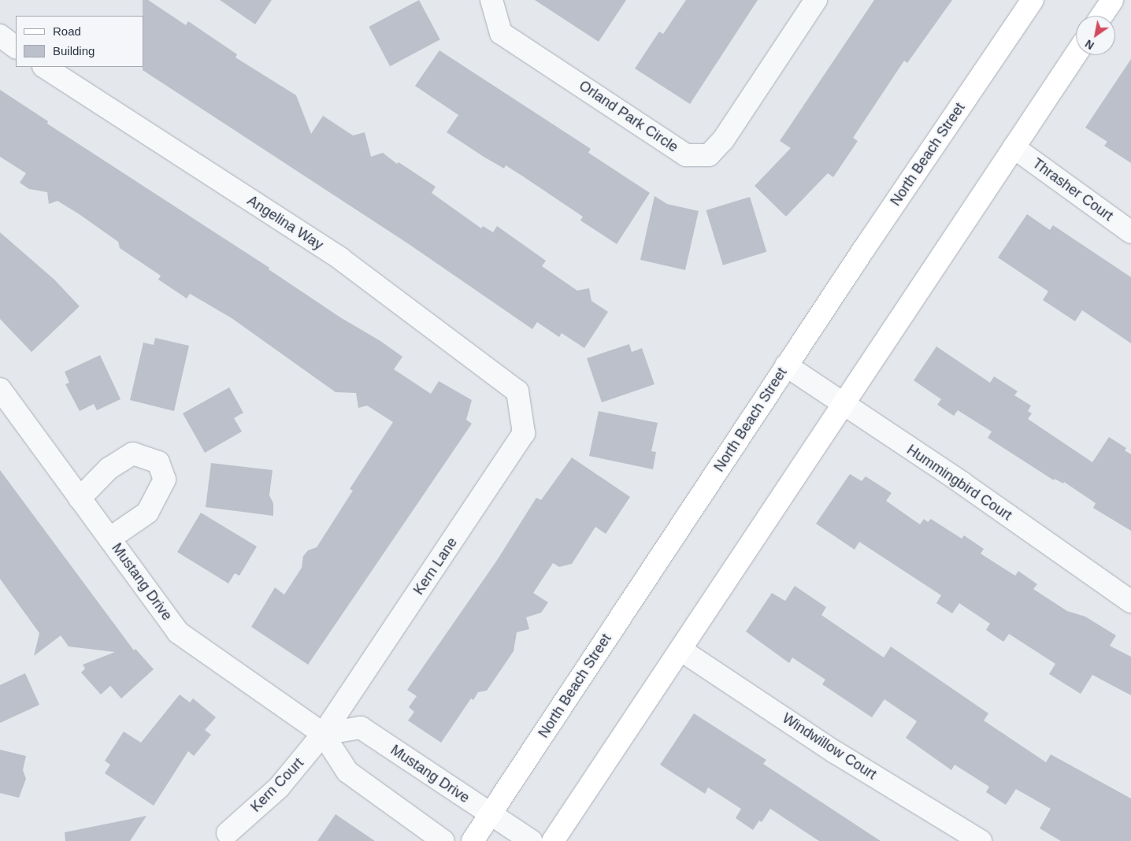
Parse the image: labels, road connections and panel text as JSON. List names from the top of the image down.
{
  "streets": {
    "main road": ["North Beach Street"],
    "street": [
      "Orland Park Circle",
      "Thrasher Court",
      "Angelina Way",
      "Hummingbird Court",
      "Kern Lane",
      "Mustang Drive",
      "Windwillow Court",
      "Kern Court"
    ]
  },
  "crossings": [
    ["North Beach Street", "Hummingbird Court"],
    ["North Beach Street", "Mustang Drive"],
    ["Angelina Way", "Kern Lane"],
    ["Kern Lane", "Mustang Drive"],
    ["Kern Lane", "Kern Court"],
    ["Mustang Drive", "Kern Court"]
  ],
  "legend": ["Road", "Building"],
  "north": "bottom left"
}
